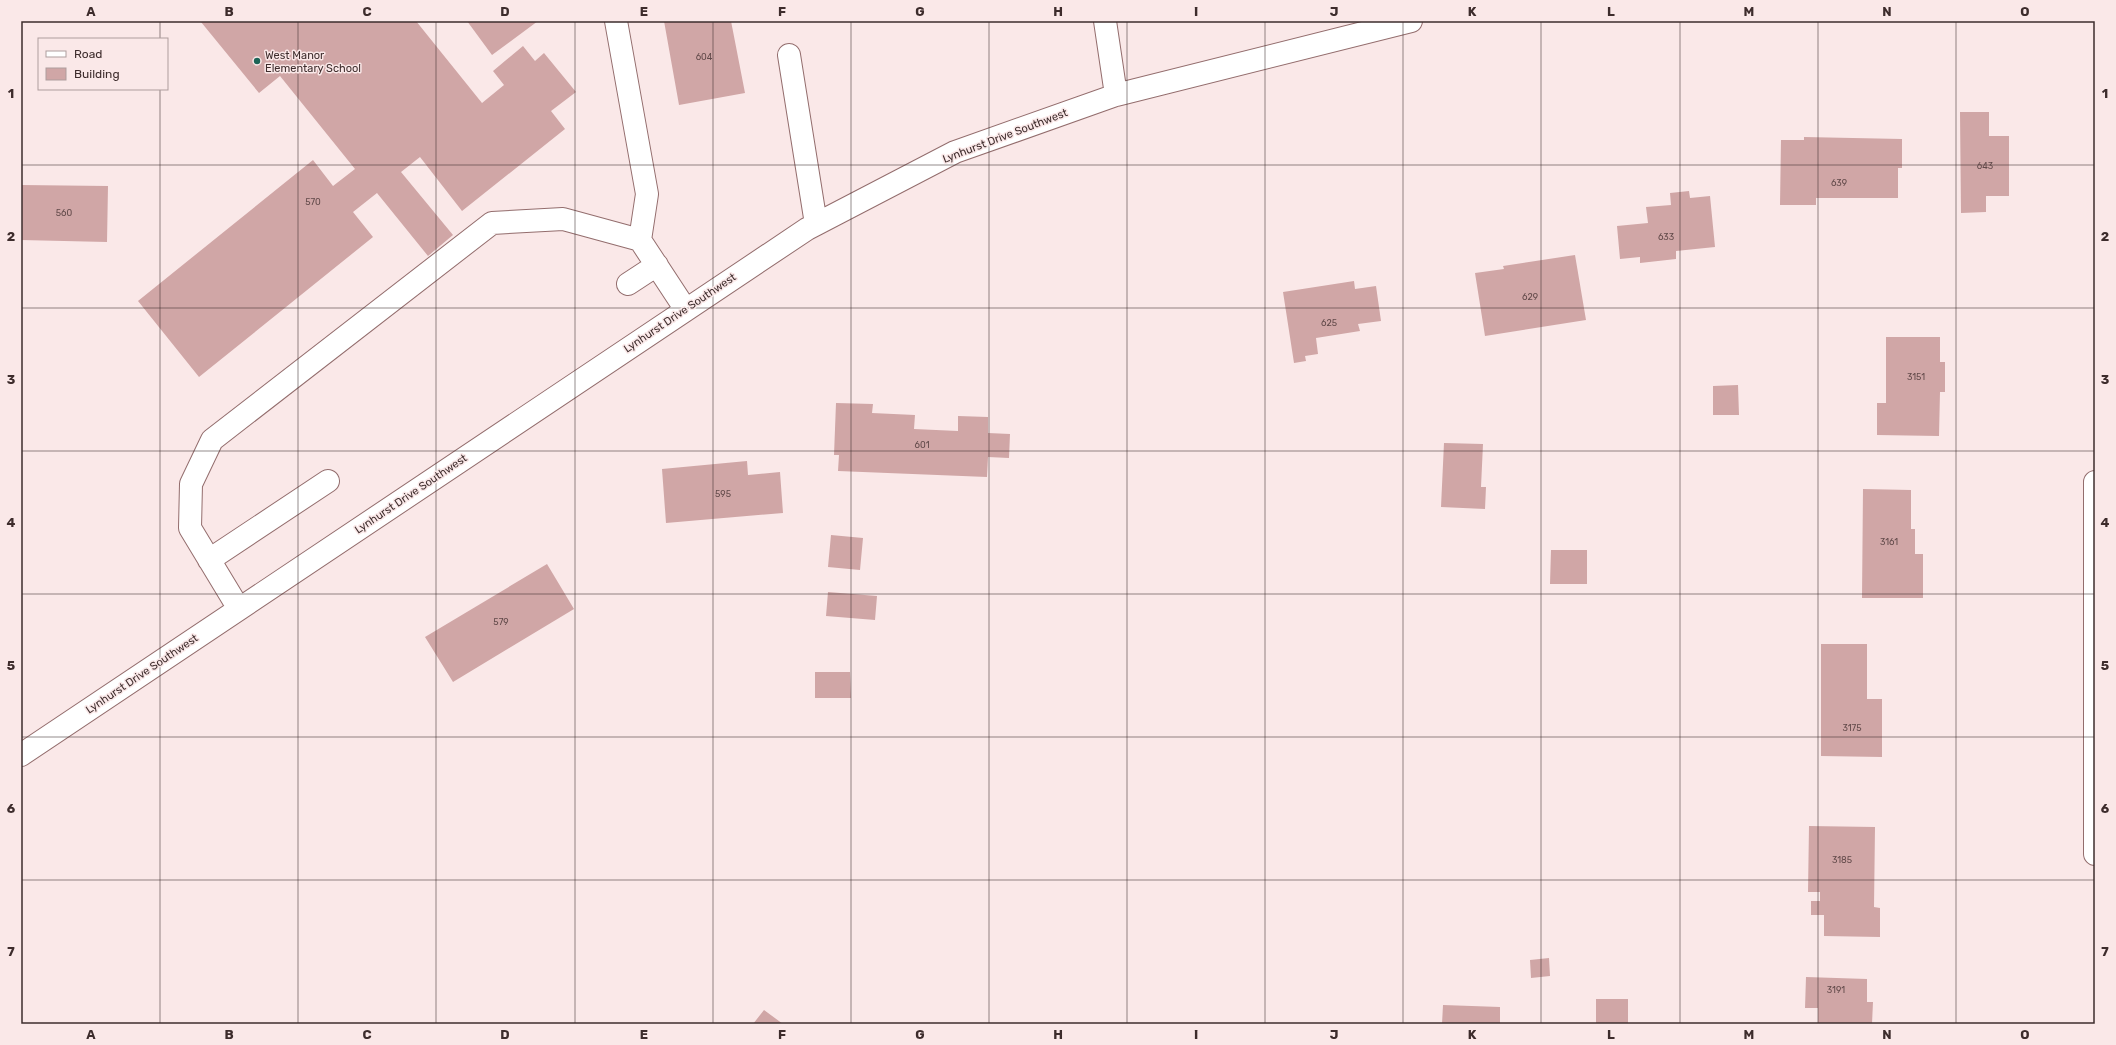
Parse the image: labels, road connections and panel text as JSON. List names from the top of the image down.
{
  "streets": {
    "street": ["Lynhurst Drive Southwest"]
  },
  "places": ["West Manor Elementary School"],
  "house_numbers": [
    "604",
    "643",
    "639",
    "570",
    "560",
    "633",
    "629",
    "625",
    "3151",
    "601",
    "595",
    "3161",
    "579",
    "3175",
    "3185",
    "3191"
  ],
  "legend": ["Road", "Building"],
  "grid": {
    "columns": [
      "A",
      "B",
      "C",
      "D",
      "E",
      "F",
      "G",
      "H",
      "I",
      "J",
      "K",
      "L",
      "M",
      "N",
      "O"
    ],
    "rows": [
      "1",
      "2",
      "3",
      "4",
      "5",
      "6",
      "7"
    ]
  }
}
